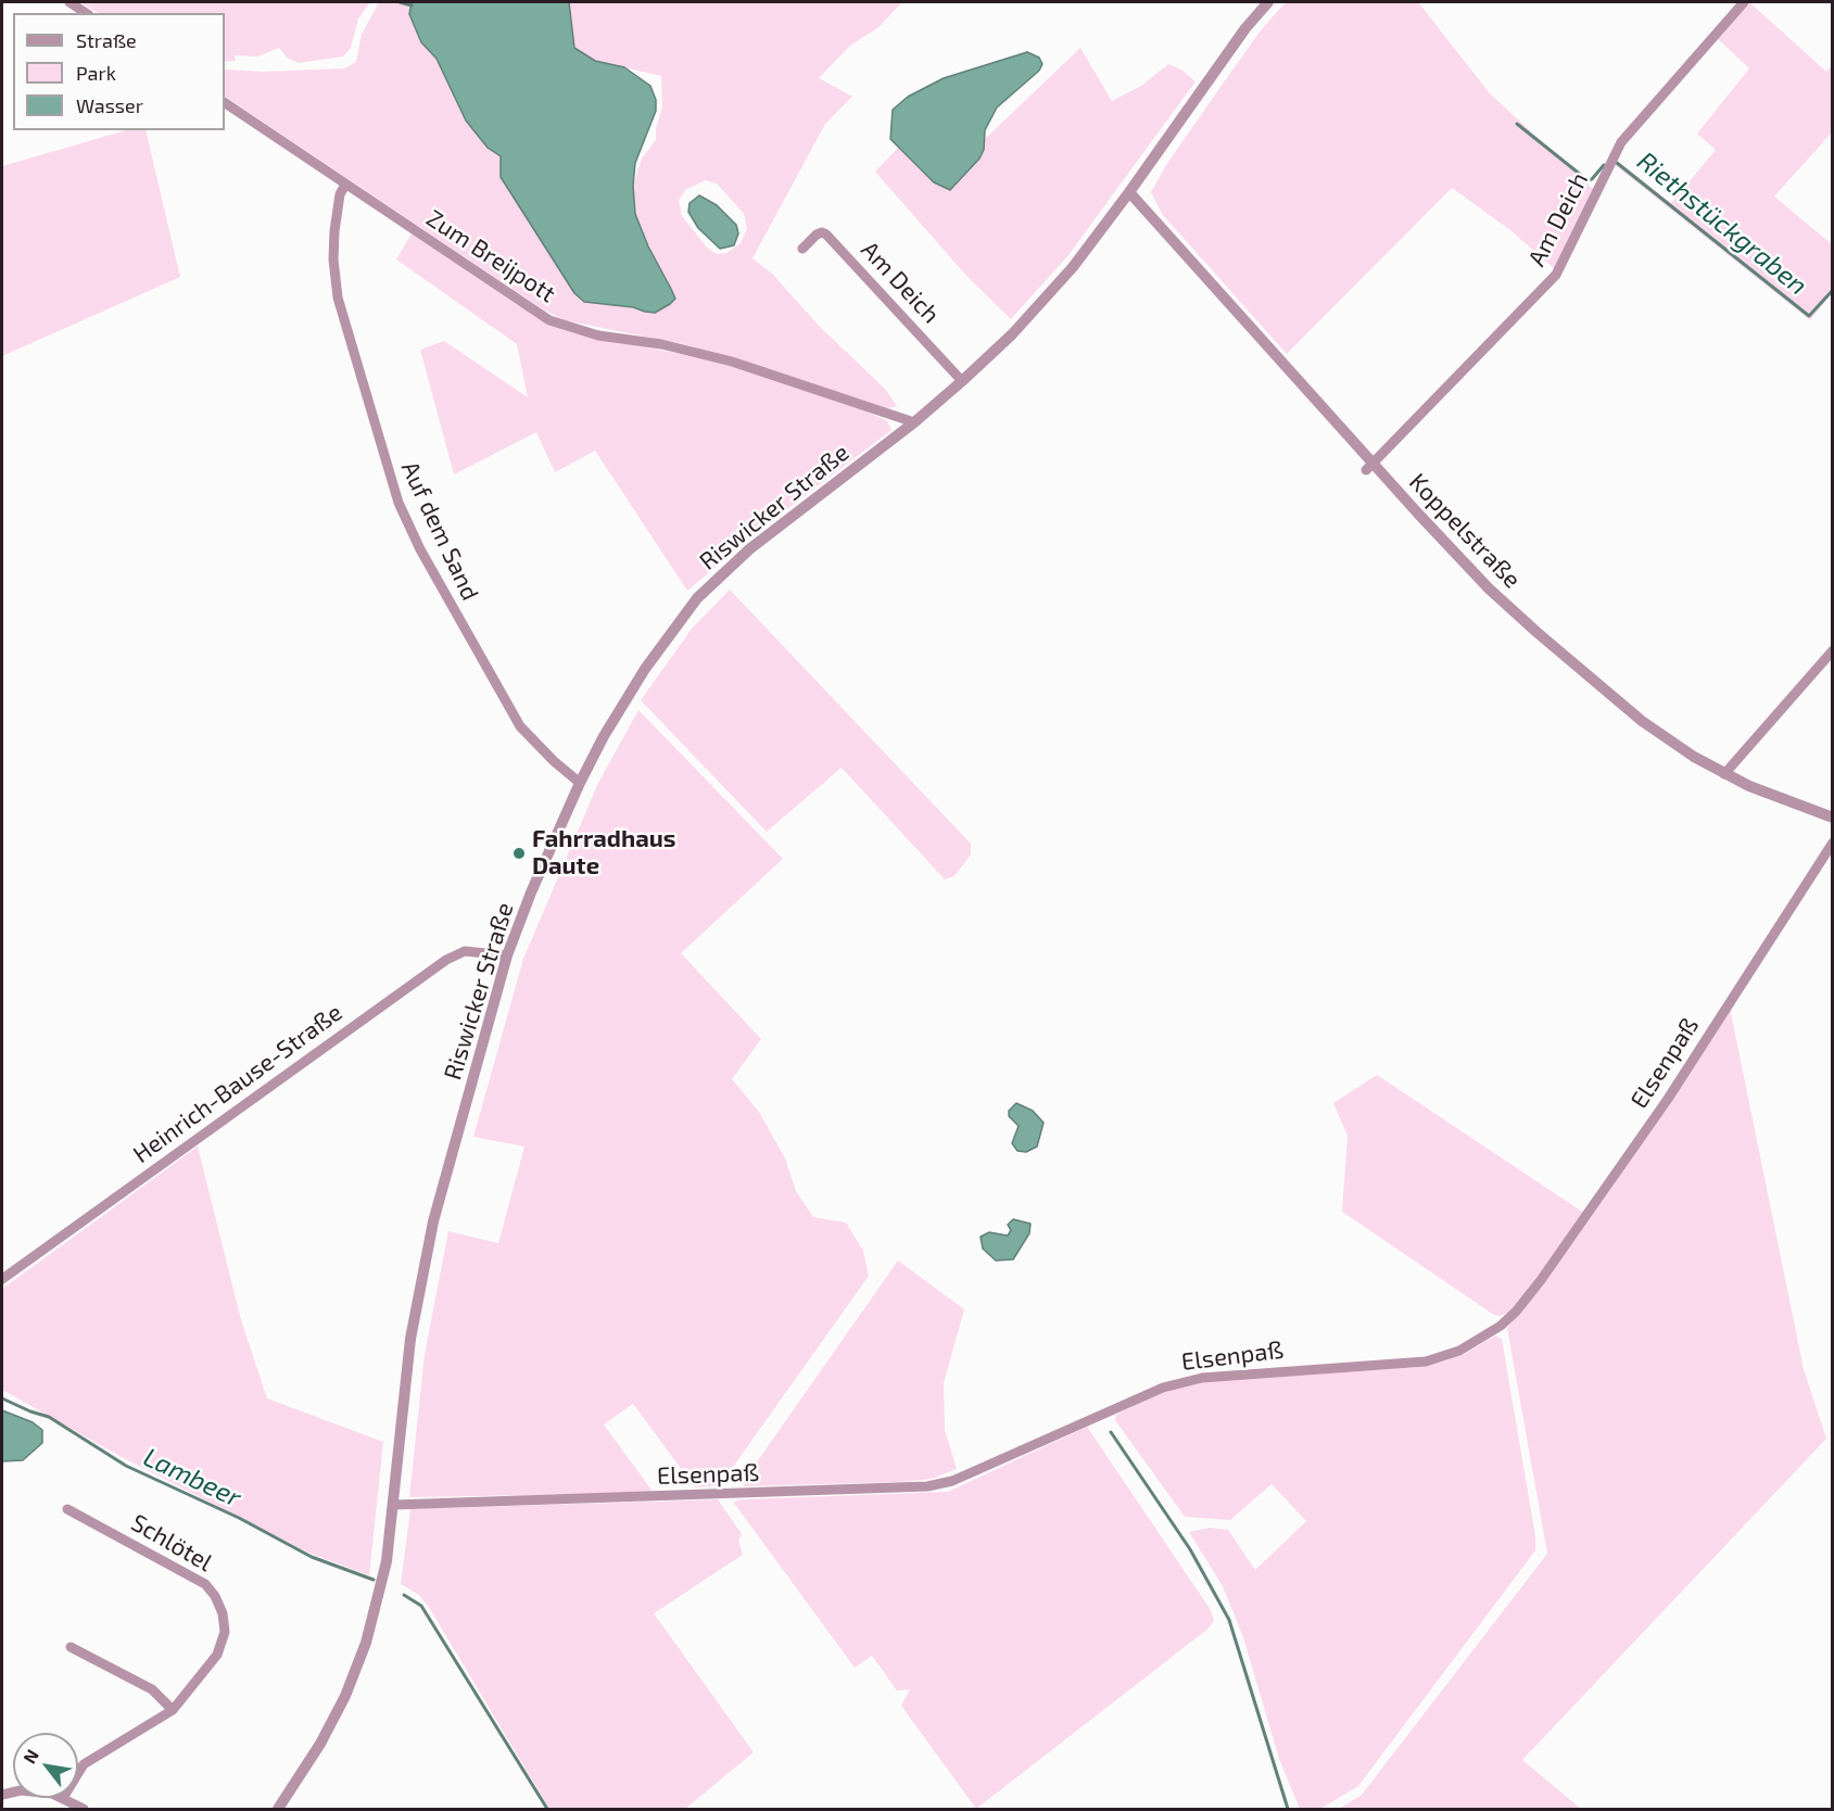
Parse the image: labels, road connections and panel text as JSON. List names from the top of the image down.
{
  "streets": {
    "street": [
      "Am Deich",
      "Zum Breijpott",
      "Riswicker Straße",
      "Auf dem Sand",
      "Koppelstraße",
      "Elsenpaß",
      "Heinrich-Bause-Straße",
      "Schlötel"
    ]
  },
  "crossings": [
    ["Am Deich", "Riswicker Straße"],
    ["Am Deich", "Koppelstraße"],
    ["Zum Breijpott", "Riswicker Straße"],
    ["Zum Breijpott", "Auf dem Sand"],
    ["Riswicker Straße", "Auf dem Sand"],
    ["Riswicker Straße", "Koppelstraße"],
    ["Riswicker Straße", "Elsenpaß"],
    ["Riswicker Straße", "Heinrich-Bause-Straße"]
  ],
  "water": ["Riethstückgraben", "Lambeer"],
  "places": ["Fahrradhaus Daute"],
  "legend": ["Straße", "Park", "Wasser"],
  "north": "top left"
}
